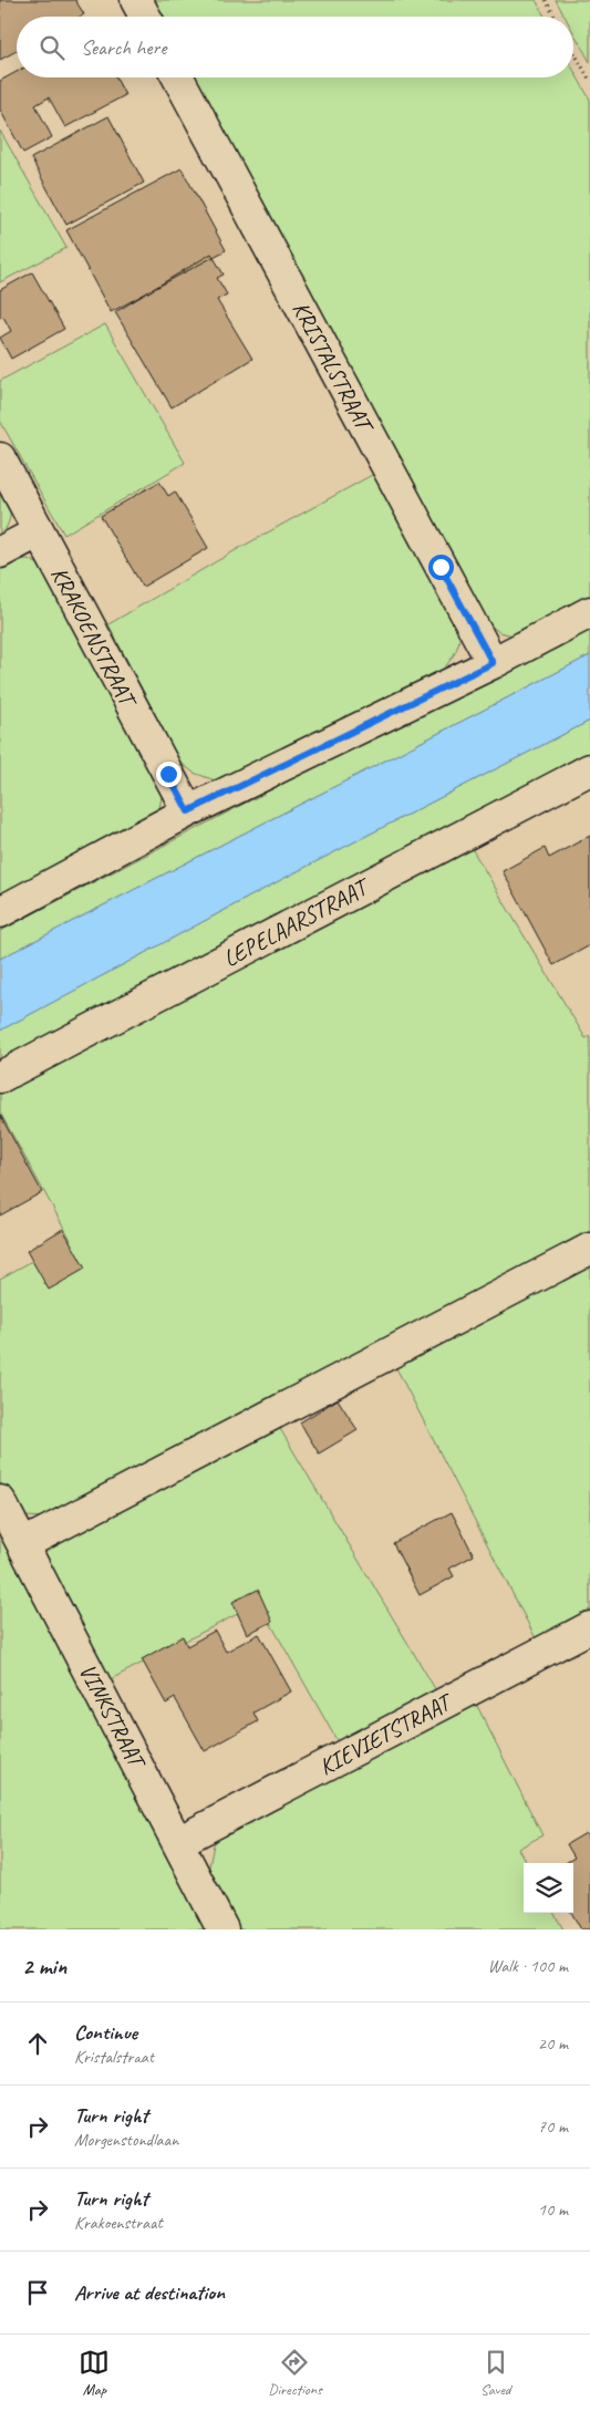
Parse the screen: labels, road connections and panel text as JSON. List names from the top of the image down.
{
  "streets": {
    "street": [
      "KRISTALSTRAAT",
      "KRAKOENSTRAAT",
      "LEPELAARSTRAAT",
      "VINKSTRAAT",
      "KIEVIETSTRAAT"
    ]
  },
  "crossings": [
    ["VINKSTRAAT", "KIEVIETSTRAAT"]
  ],
  "page": {
    "search": "Search here",
    "heading": ["2 min", "Walk · 100 m"],
    "list": [
      ["Continue", "Kristalstraat", "20 m"],
      ["Turn right", "Morgenstondlaan", "70 m"],
      ["Turn right", "Krakoenstraat", "10 m"],
      "Arrive at destination"
    ],
    "nav": ["Map", "Directions", "Saved"]
  }
}
